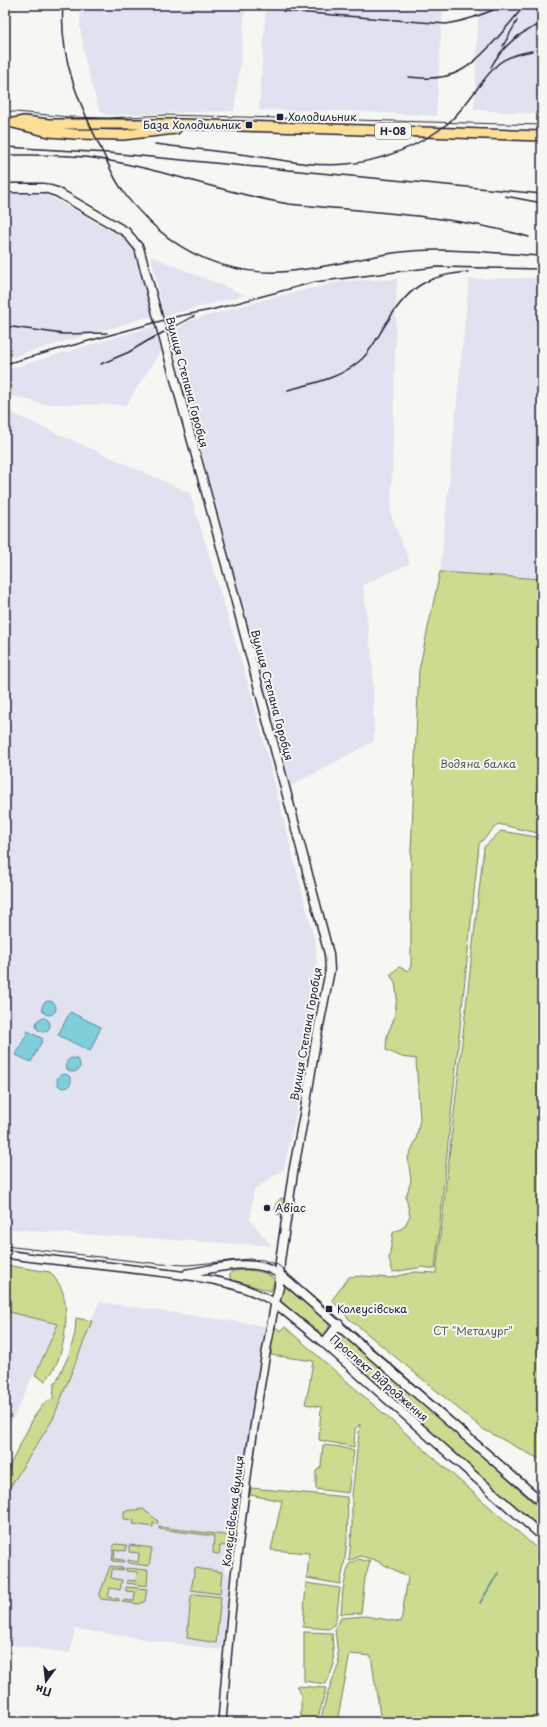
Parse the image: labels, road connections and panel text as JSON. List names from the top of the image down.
{
  "streets": {
    "main road": ["Н-08", "Вулиця Степана Горобця", "Проспект Відродження"],
    "street": ["Колеусівська вулиця"]
  },
  "crossings": [
    ["Вулиця Степана Горобця", "Проспект Відродження"],
    ["Вулиця Степана Горобця", "Колеусівська вулиця"],
    ["Проспект Відродження", "Колеусівська вулиця"]
  ],
  "parks": ["Водяна балка", "СТ \"Металург\""],
  "places": {
    "transit": ["Холодильник", "База Холодильник", "Колеусівська"],
    "other": ["Авіас"]
  },
  "north": "bottom"
}
